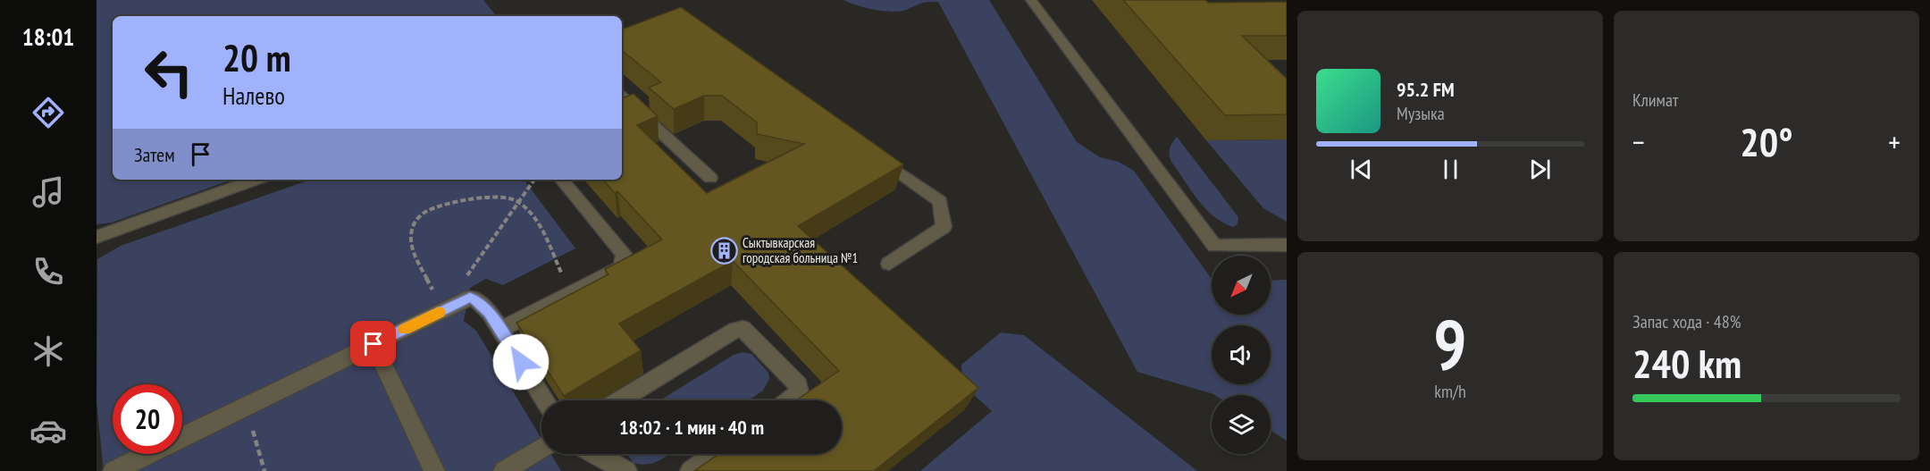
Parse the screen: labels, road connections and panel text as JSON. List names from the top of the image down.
{
  "places": {
    "building": ["Сыктывкарская городская больница №1"]
  },
  "north": "bottom left",
  "page": {
    "tabs": "18:01",
    "tile": [
      "Климат",
      ["9", "km/h"],
      ["Запас хода · 48%", "240 km"]
    ],
    "turn": ["20 m", "Налево"],
    "song": ["95.2 FM", "Музыка"],
    "heat": ["−", "20°", "+"],
    "then": "Затем",
    "limit": "20",
    "trip": "18:02 · 1 мин · 40 m"
  }
}
